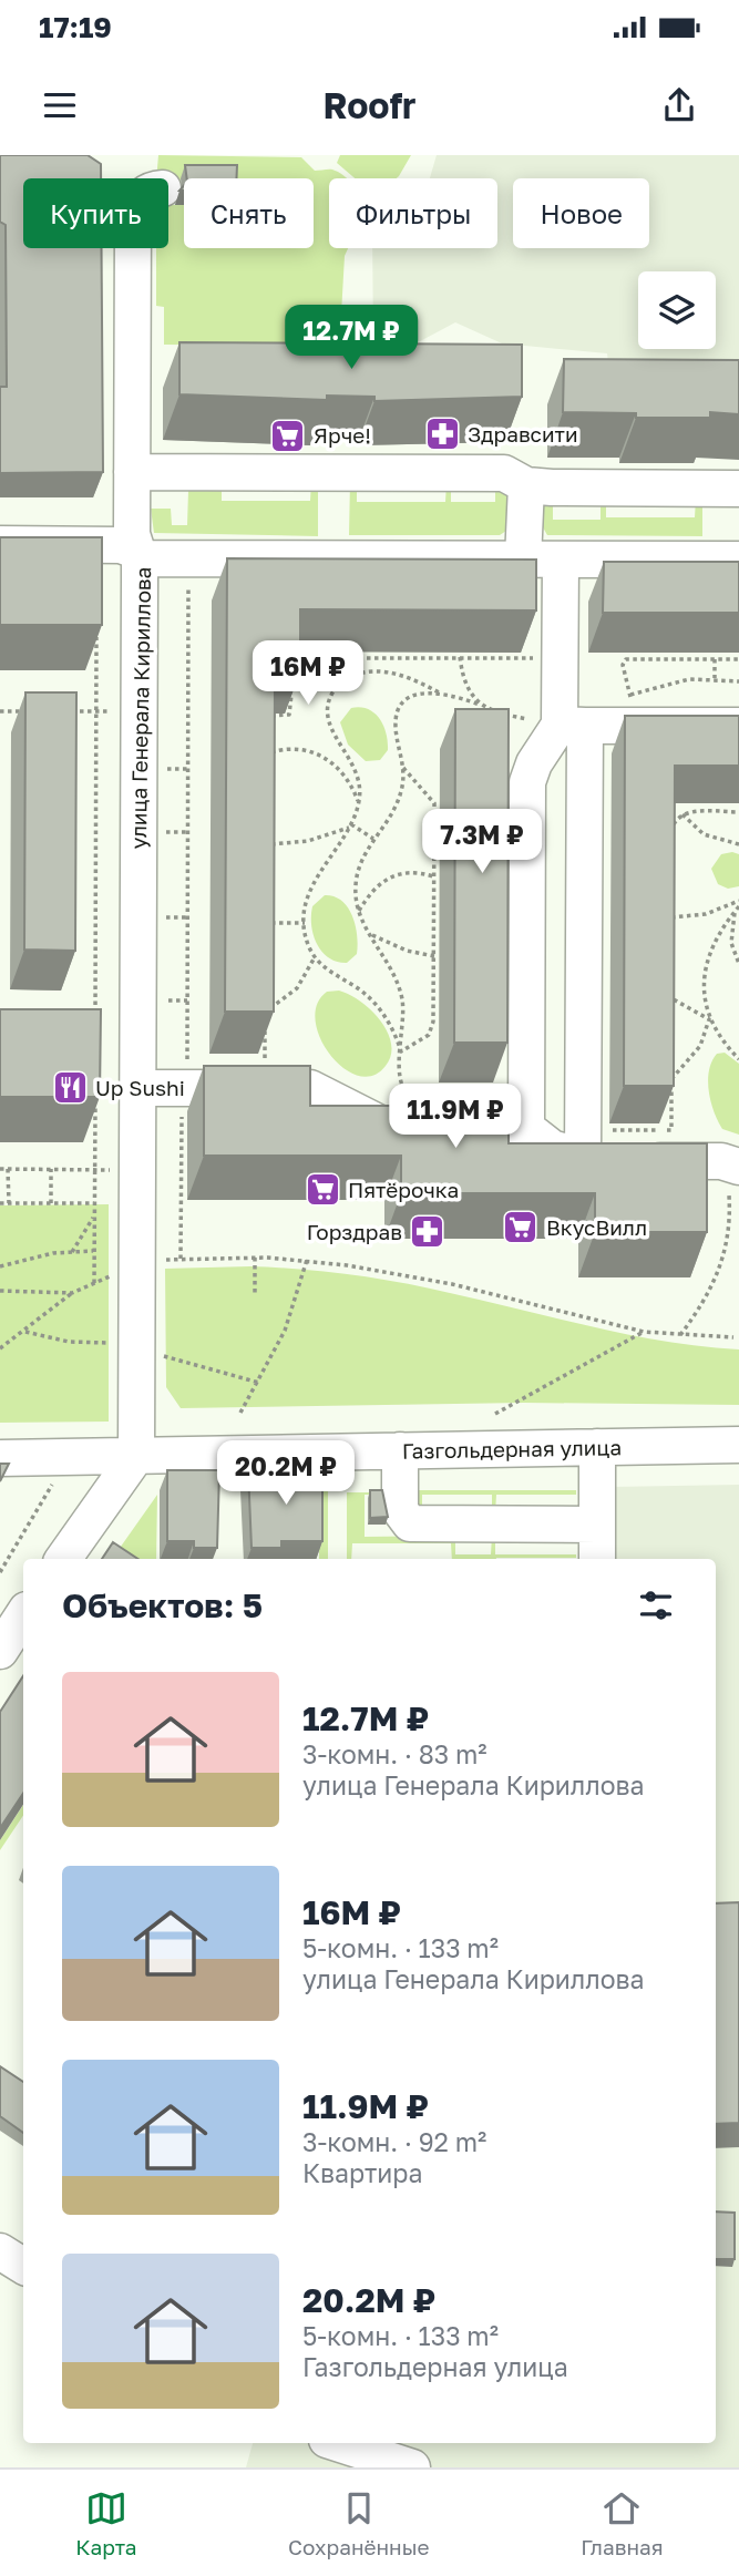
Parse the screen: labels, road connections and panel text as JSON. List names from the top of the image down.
{
  "streets": {
    "street": ["улица Генерала Кириллова", "Газгольдерная улица"]
  },
  "crossings": [
    ["улица Генерала Кириллова", "Газгольдерная улица"]
  ],
  "places": {
    "pharmacy": ["Здравсити", "Горздрав"],
    "supermarket": ["Ярче!", "Пятёрочка", "ВкусВилл"],
    "restaurant": ["Up Sushi"]
  },
  "page": {
    "status": "17:19",
    "header": "Roofr",
    "chip": [
      "Купить",
      "Снять",
      "Фильтры",
      "Новое"
    ],
    "price": [
      "12.7M ₽",
      "16M ₽",
      "7.3M ₽",
      "11.9M ₽",
      "20.2M ₽"
    ],
    "heading": "Объектов: 5",
    "list": [
      {
        "name": "12.7M ₽",
        "note": "3-комн. · 83 m² · улица Генерала Кириллова"
      },
      {
        "name": "16M ₽",
        "note": "5-комн. · 133 m² · улица Генерала Кириллова"
      },
      {
        "name": "11.9M ₽",
        "note": "3-комн. · 92 m² · Квартира"
      },
      {
        "name": "20.2M ₽",
        "note": "5-комн. · 133 m² · Газгольдерная улица"
      }
    ],
    "tabs": ["Карта", "Сохранённые", "Главная"]
  }
}
